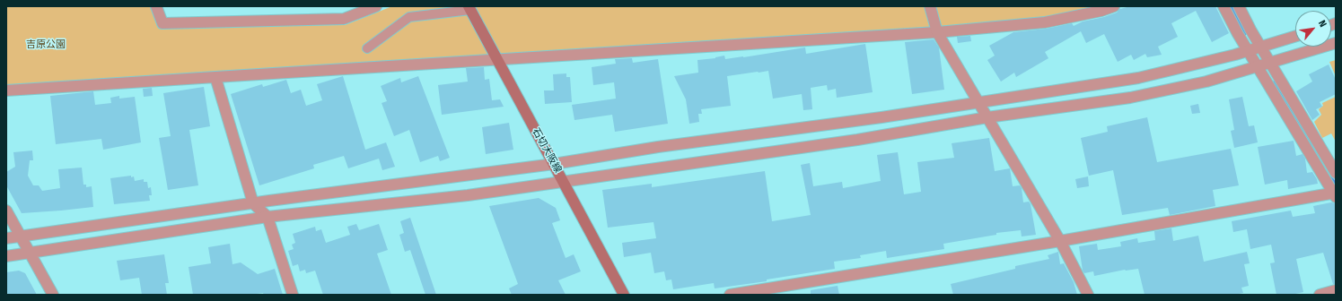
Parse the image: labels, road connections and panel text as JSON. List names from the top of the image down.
{
  "streets": {
    "main road": ["石切大阪線"]
  },
  "parks": ["吉原公園"],
  "north": "top right"
}
